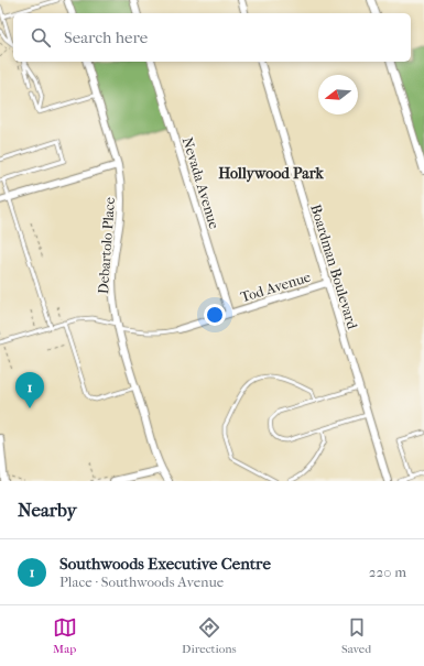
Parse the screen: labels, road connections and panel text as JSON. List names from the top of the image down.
{
  "streets": {
    "street": [
      "Nevada Avenue",
      "Debartolo Place",
      "Boardman Boulevard",
      "Tod Avenue"
    ]
  },
  "crossings": [
    ["Nevada Avenue", "Tod Avenue"],
    ["Boardman Boulevard", "Tod Avenue"]
  ],
  "districts": ["Hollywood Park"],
  "north": "left",
  "page": {
    "search": "Search here",
    "pins": "1",
    "heading": "Nearby",
    "list": [
      {
        "mark": "1",
        "name": "Southwoods Executive Centre",
        "note": "Place · Southwoods Avenue",
        "value": "220 m"
      }
    ],
    "nav": ["Map", "Directions", "Saved"]
  }
}
